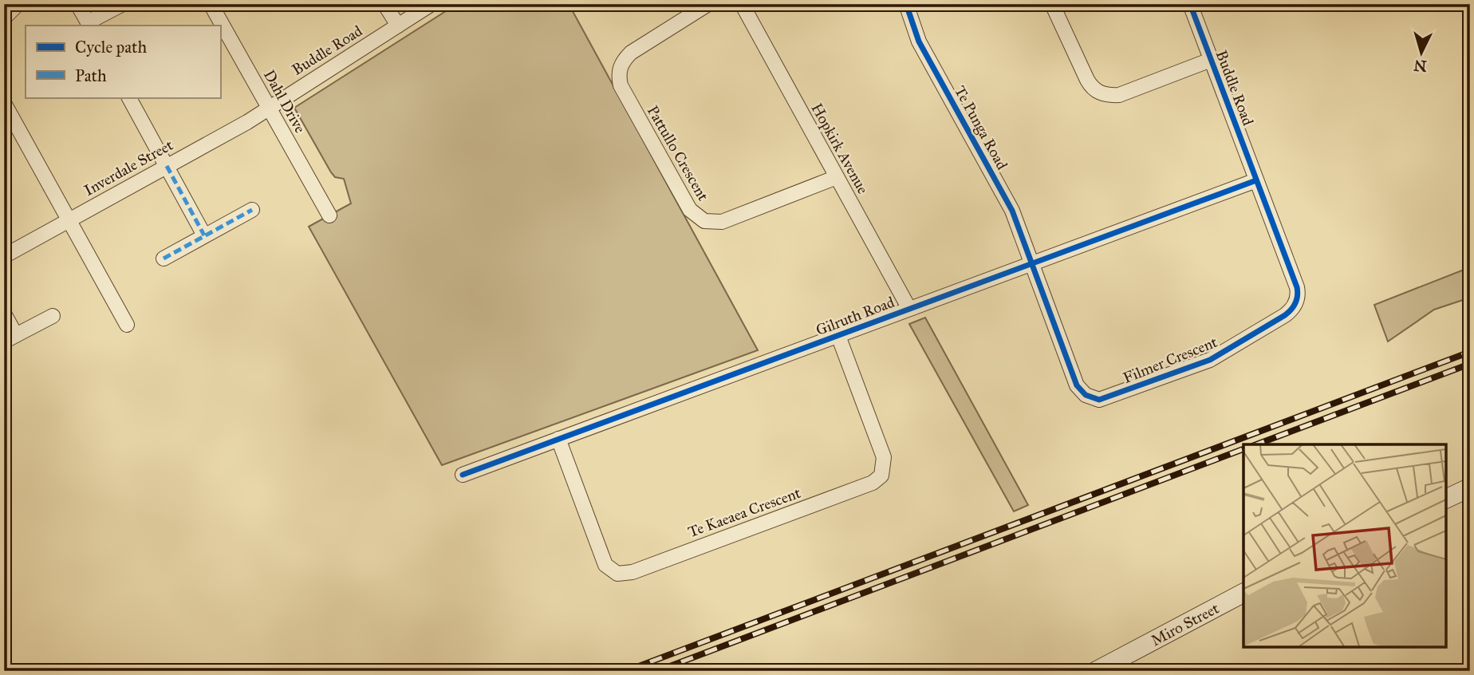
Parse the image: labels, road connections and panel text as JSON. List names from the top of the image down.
{
  "streets": {
    "street": [
      "Buddle Road",
      "Dahl Drive",
      "Te Punga Road",
      "Hopkirk Avenue",
      "Pattullo Crescent",
      "Inverdale Street",
      "Gilruth Road",
      "Filmer Crescent",
      "Te Kaeaea Crescent",
      "Miro Street"
    ]
  },
  "crossings": [
    ["Buddle Road", "Dahl Drive"],
    ["Buddle Road", "Inverdale Street"],
    ["Buddle Road", "Gilruth Road"],
    ["Buddle Road", "Filmer Crescent"],
    ["Dahl Drive", "Inverdale Street"],
    ["Te Punga Road", "Gilruth Road"],
    ["Te Punga Road", "Filmer Crescent"],
    ["Hopkirk Avenue", "Pattullo Crescent"],
    ["Hopkirk Avenue", "Gilruth Road"],
    ["Gilruth Road", "Filmer Crescent"],
    ["Gilruth Road", "Te Kaeaea Crescent"]
  ],
  "legend": ["Cycle path", "Path"],
  "north": "bottom"
}
